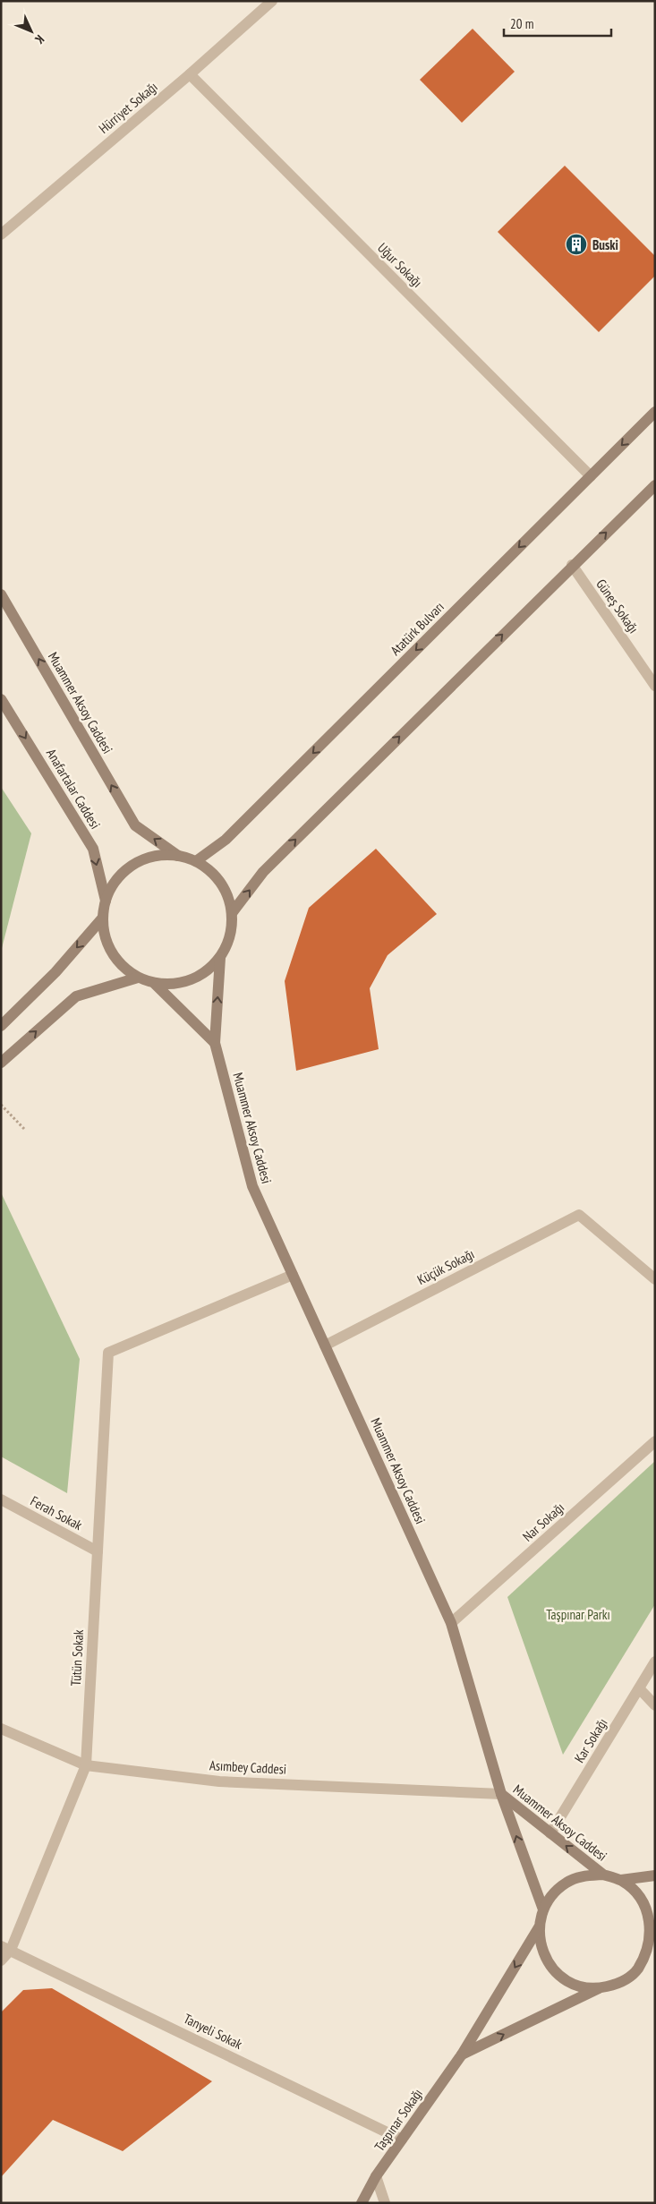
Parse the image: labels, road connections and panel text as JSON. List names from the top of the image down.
{
  "streets": {
    "main road": [
      "Atatürk Bulvarı",
      "Muammer Aksoy Caddesi",
      "Anafartalar Caddesi",
      "Taşpınar Sokağı"
    ],
    "street": [
      "Hürriyet Sokağı",
      "Uğur Sokağı",
      "Güneş Sokağı",
      "Küçük Sokağı",
      "Ferah Sokak",
      "Nar Sokağı",
      "Tütün Sokak",
      "Kar Sokağı",
      "Asımbey Caddesi",
      "Tanyeli Sokak"
    ]
  },
  "crossings": [
    ["Hürriyet Sokağı", "Uğur Sokağı"],
    ["Uğur Sokağı", "Atatürk Bulvarı"],
    ["Atatürk Bulvarı", "Muammer Aksoy Caddesi"],
    ["Atatürk Bulvarı", "Anafartalar Caddesi"],
    ["Muammer Aksoy Caddesi", "Anafartalar Caddesi"],
    ["Muammer Aksoy Caddesi", "Küçük Sokağı"],
    ["Muammer Aksoy Caddesi", "Nar Sokağı"],
    ["Muammer Aksoy Caddesi", "Tütün Sokak"],
    ["Muammer Aksoy Caddesi", "Kar Sokağı"],
    ["Muammer Aksoy Caddesi", "Asımbey Caddesi"],
    ["Muammer Aksoy Caddesi", "Taşpınar Sokağı"],
    ["Ferah Sokak", "Tütün Sokak"],
    ["Tütün Sokak", "Asımbey Caddesi"],
    ["Tütün Sokak", "Tanyeli Sokak"],
    ["Tanyeli Sokak", "Taşpınar Sokağı"]
  ],
  "one_way": ["Anafartalar Caddesi", "Taşpınar Sokağı"],
  "parks": ["Taşpınar Parkı"],
  "places": {
    "building": ["Buski"]
  },
  "scale_bar": "20 m",
  "north": "bottom right"
}
